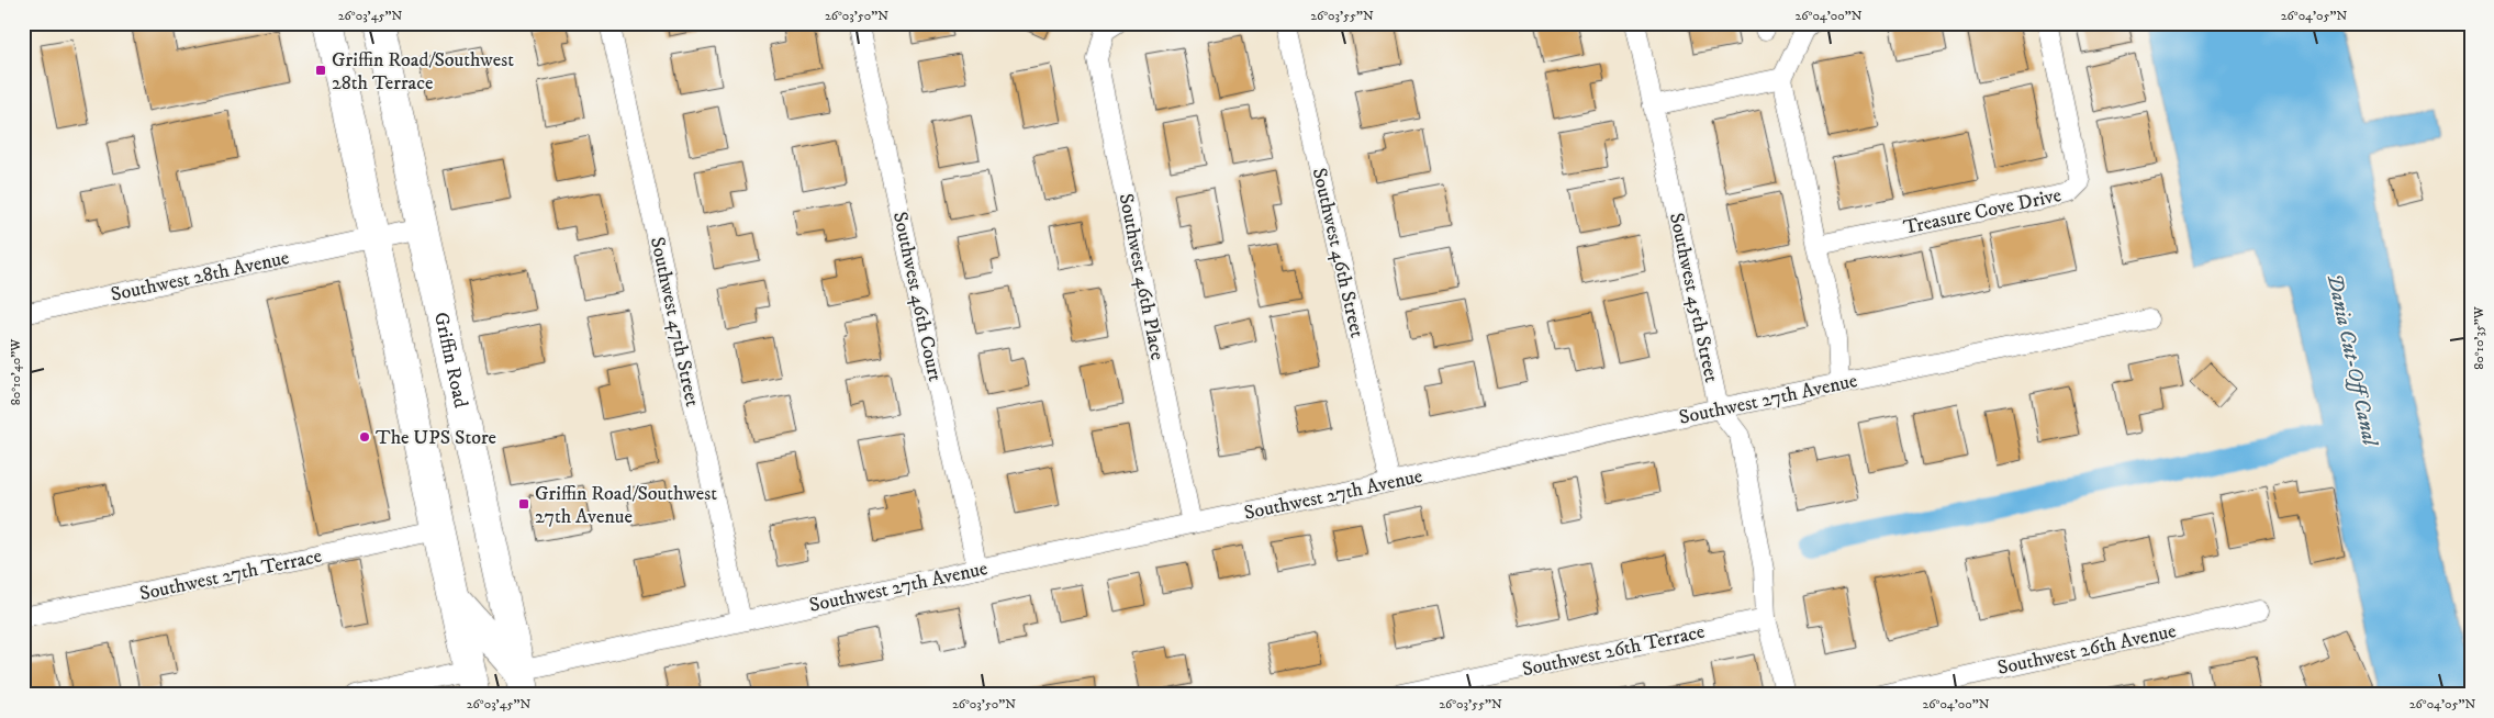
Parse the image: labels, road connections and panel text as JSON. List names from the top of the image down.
{
  "streets": {
    "main road": ["Griffin Road"],
    "street": [
      "Treasure Cove Drive",
      "Southwest 46th Street",
      "Southwest 28th Avenue",
      "Southwest 46th Place",
      "Southwest 46th Court",
      "Southwest 45th Street",
      "Southwest 47th Street",
      "Southwest 27th Avenue",
      "Southwest 27th Terrace",
      "Southwest 26th Avenue",
      "Southwest 26th Terrace"
    ]
  },
  "crossings": [
    ["Southwest 46th Street", "Southwest 27th Avenue"],
    ["Southwest 28th Avenue", "Griffin Road"],
    ["Southwest 46th Place", "Southwest 27th Avenue"],
    ["Southwest 46th Court", "Southwest 27th Avenue"],
    ["Southwest 45th Street", "Southwest 27th Avenue"],
    ["Southwest 45th Street", "Southwest 26th Terrace"],
    ["Southwest 47th Street", "Southwest 27th Avenue"],
    ["Griffin Road", "Southwest 27th Avenue"]
  ],
  "water": ["Dania Cut-Off Canal"],
  "places": {
    "transit": ["Griffin Road/Southwest 28th Terrace", "Griffin Road/Southwest 27th Avenue"],
    "other": ["The UPS Store"]
  },
  "coordinates": [
    "26°03'45\"N",
    "26°03'50\"N",
    "26°03'55\"N",
    "26°04'00\"N",
    "26°04'05\"N",
    "80°10'35\"W",
    "80°10'40\"W"
  ]
}
